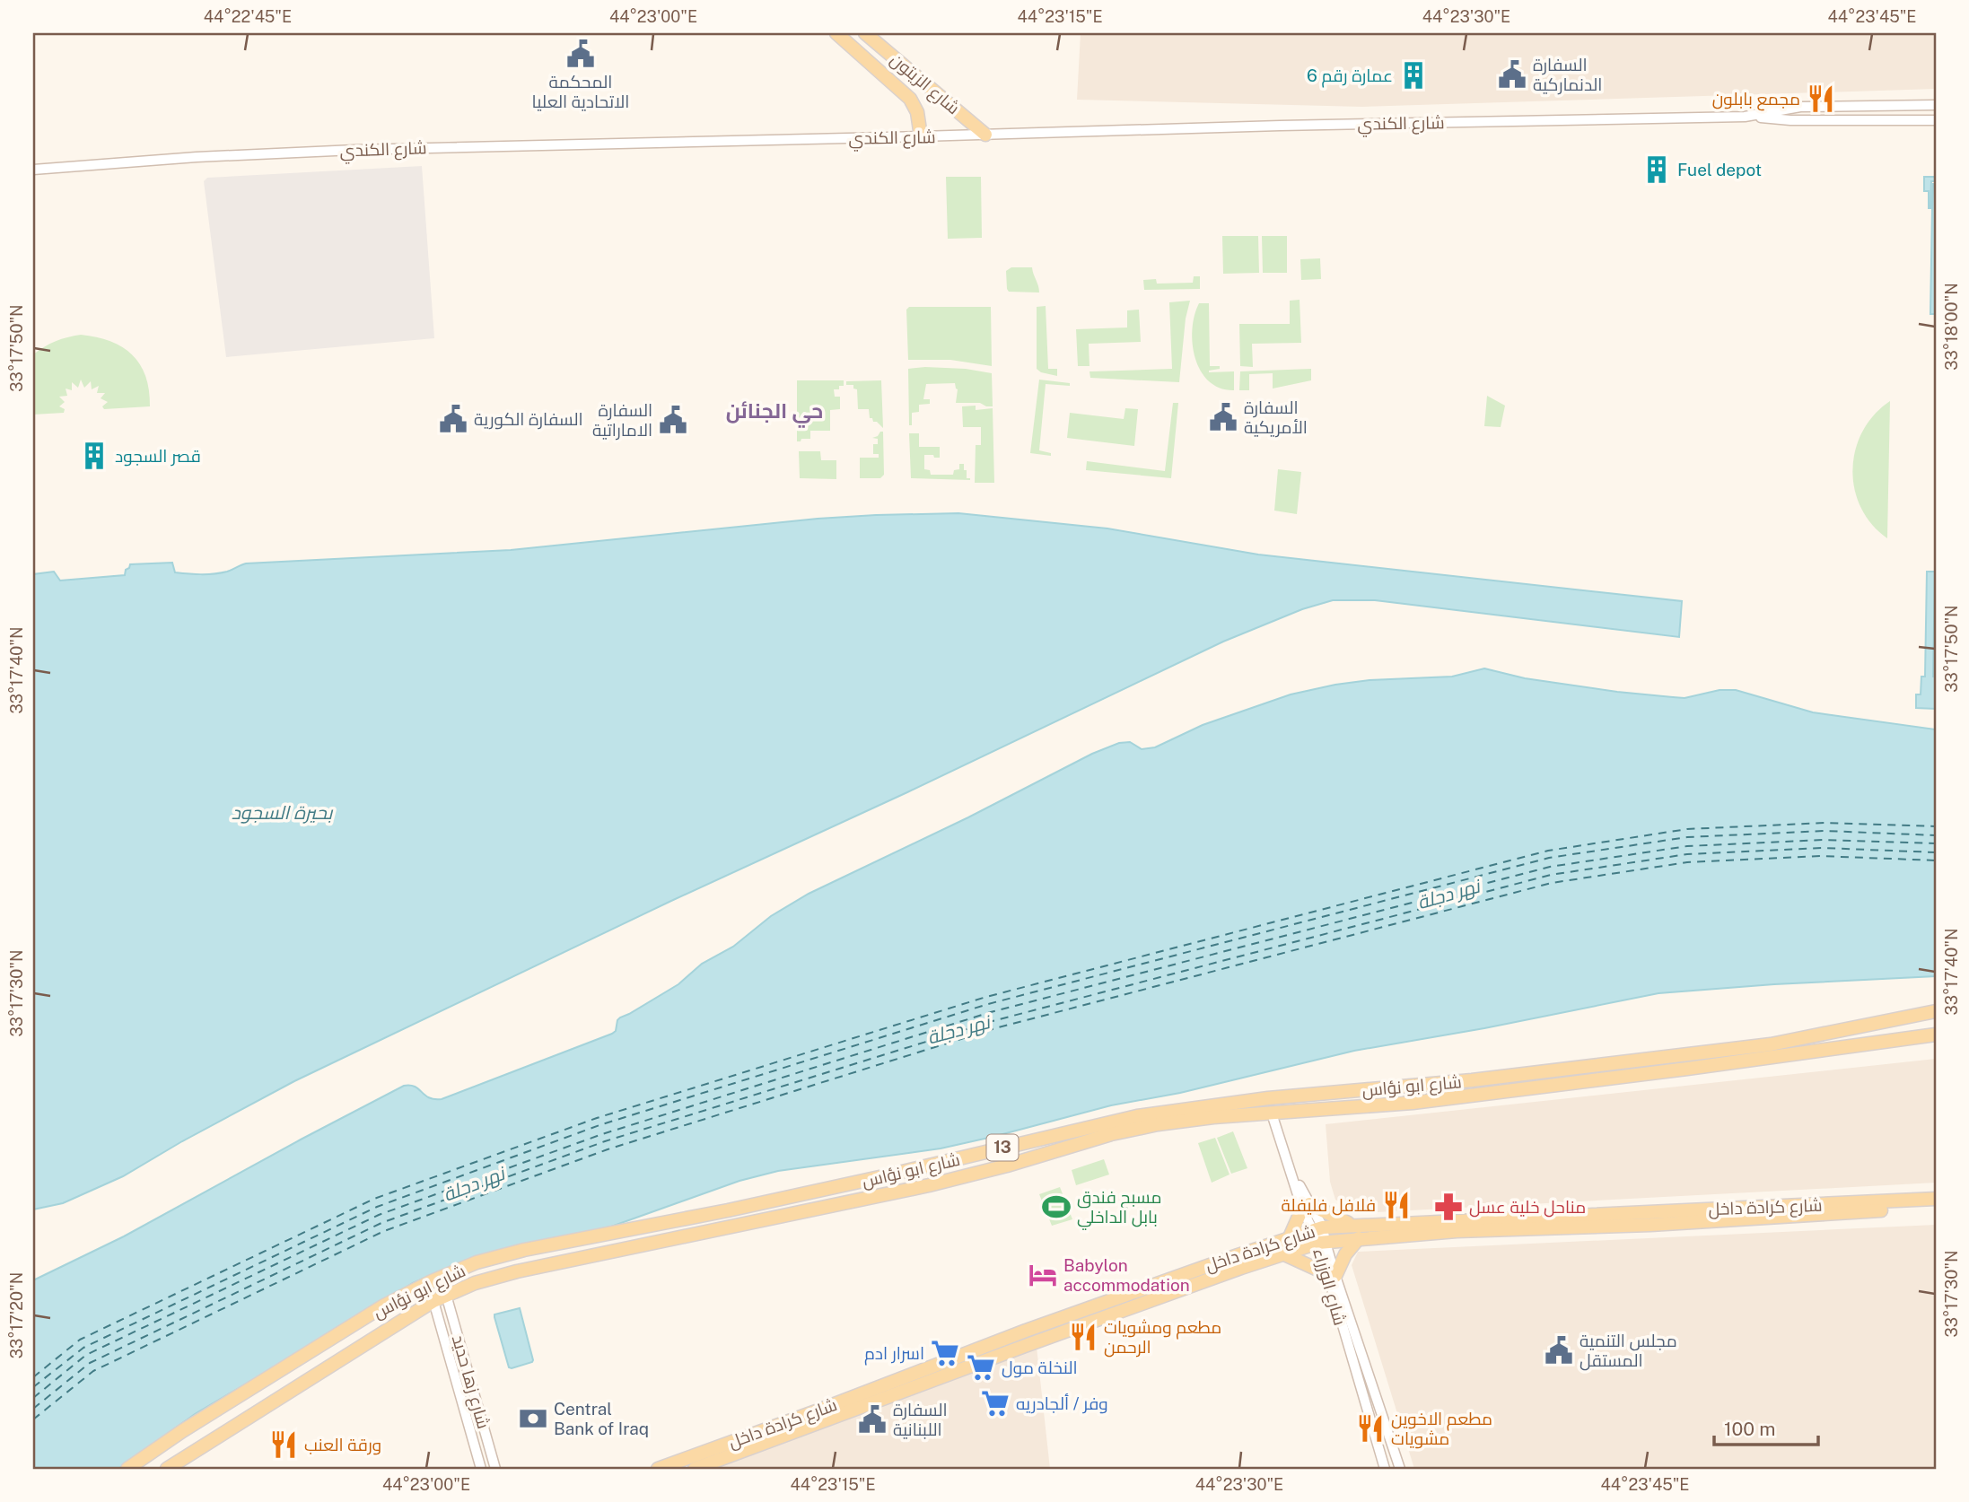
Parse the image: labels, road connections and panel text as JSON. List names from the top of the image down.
{
  "streets": {
    "main road": [
      "شارع الزيتون",
      "شارع ابو نؤاس",
      "13",
      "شارع كرادة داخل"
    ],
    "street": ["شارع الكندي", "شارع الوزراء", "شارع زها حديد"]
  },
  "crossings": [
    ["شارع الزيتون", "شارع الكندي"],
    ["شارع ابو نؤاس", "شارع الوزراء"],
    ["شارع ابو نؤاس", "شارع زها حديد"],
    ["شارع كرادة داخل", "شارع الوزراء"]
  ],
  "districts": ["حي الجنائن"],
  "water": ["بحيرة السجود", "نهر دجلة"],
  "places": {
    "public building": [
      "المحكمة الاتحادية العليا",
      "السفارة الدنماركية",
      "السفارة الأمريكية",
      "السفارة الكورية",
      "السفارة الاماراتية",
      "مجلس التنمية المستقل",
      "السفارة اللبنانية"
    ],
    "building": ["عمارة رقم 6", "Fuel depot", "قصر السجود"],
    "restaurant": [
      "مجمع بابلون",
      "فلافل فليفلة",
      "مطعم ومشويات الرحمن",
      "مطعم الاخوين مشويات",
      "ورقة العنب"
    ],
    "sports": ["مسبح فندق بابل الداخلي"],
    "pharmacy": ["مناحل خلية عسل"],
    "hotel": ["Babylon accommodation"],
    "supermarket": ["اسرار ادم", "النخلة مول", "وفر / ألجادريه"],
    "bank": ["Central Bank of Iraq"]
  },
  "scale_bar": "100 m",
  "coordinates": [
    "44°22'45\"E",
    "44°23'00\"E",
    "44°23'15\"E",
    "44°23'30\"E",
    "44°23'45\"E",
    "33°18'00\"N",
    "33°17'50\"N",
    "33°17'40\"N",
    "33°17'30\"N",
    "33°17'20\"N"
  ]
}
